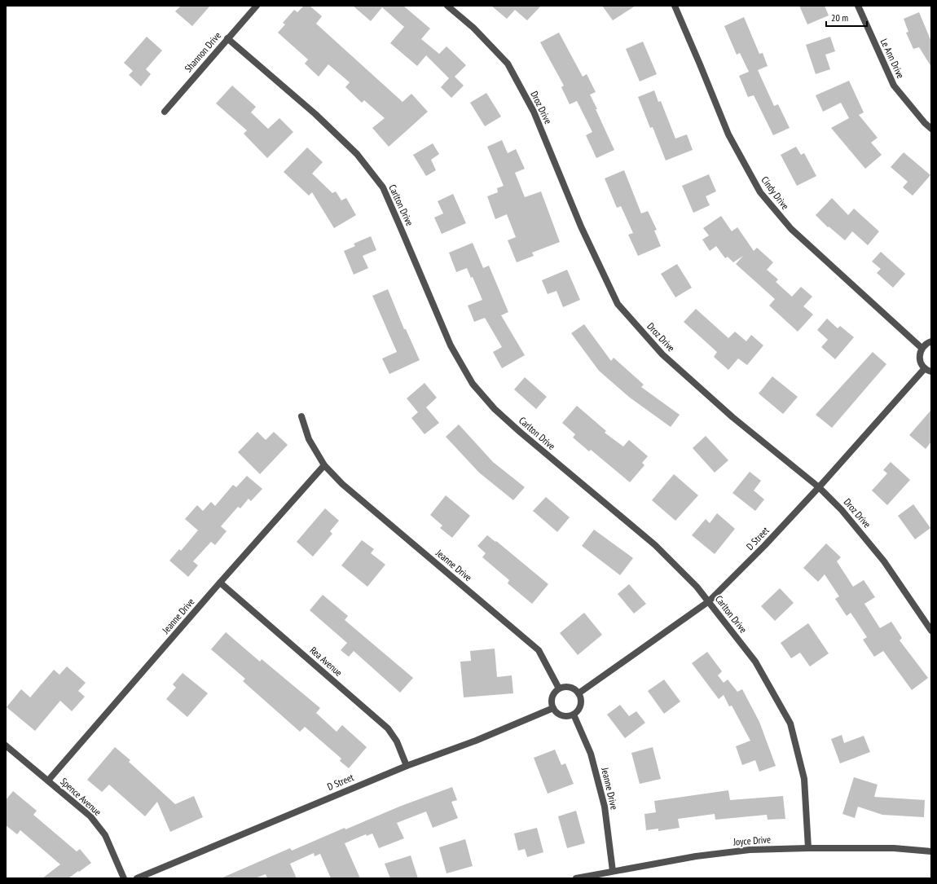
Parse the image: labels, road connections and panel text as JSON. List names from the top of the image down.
{
  "streets": {
    "street": [
      "Shannon Drive",
      "Le Ann Drive",
      "Droz Drive",
      "Cindy Drive",
      "Carlton Drive",
      "D Street",
      "Jeanne Drive",
      "Rea Avenue",
      "Spence Avenue",
      "Joyce Drive"
    ]
  },
  "crossings": [
    ["Shannon Drive", "Carlton Drive"],
    ["Droz Drive", "D Street"],
    ["Carlton Drive", "D Street"],
    ["Carlton Drive", "Joyce Drive"],
    ["D Street", "Jeanne Drive"],
    ["D Street", "Rea Avenue"],
    ["Jeanne Drive", "Rea Avenue"],
    ["Jeanne Drive", "Spence Avenue"],
    ["Jeanne Drive", "Joyce Drive"]
  ],
  "scale_bar": "20 m"
}
